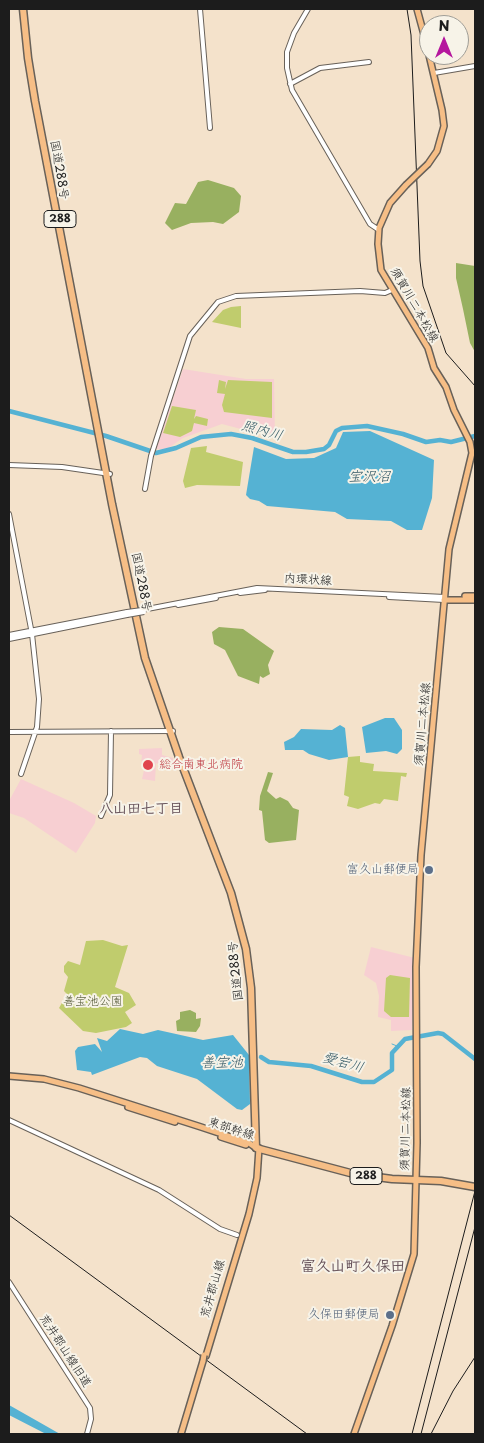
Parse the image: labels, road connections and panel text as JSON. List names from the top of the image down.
{
  "streets": {
    "highway": ["国道288号", "288"],
    "main road": [
      "須賀川二本松線",
      "内環状線",
      "東部幹線",
      "荒井郡山線"
    ],
    "street": ["荒井郡山線旧道"]
  },
  "crossings": [
    ["国道288号", "288"],
    ["国道288号", "東部幹線"],
    ["国道288号", "荒井郡山線"],
    ["288", "須賀川二本松線"],
    ["288", "東部幹線"],
    ["288", "荒井郡山線"],
    ["須賀川二本松線", "内環状線"],
    ["東部幹線", "荒井郡山線"]
  ],
  "districts": ["八山田七丁目", "富久山町久保田"],
  "water": [
    "照内川",
    "宝沢沼",
    "善宝池",
    "愛宕川"
  ],
  "parks": ["善宝池公園"],
  "places": ["総合南東北病院", "富久山郵便局", "久保田郵便局"],
  "north": "top"
}
